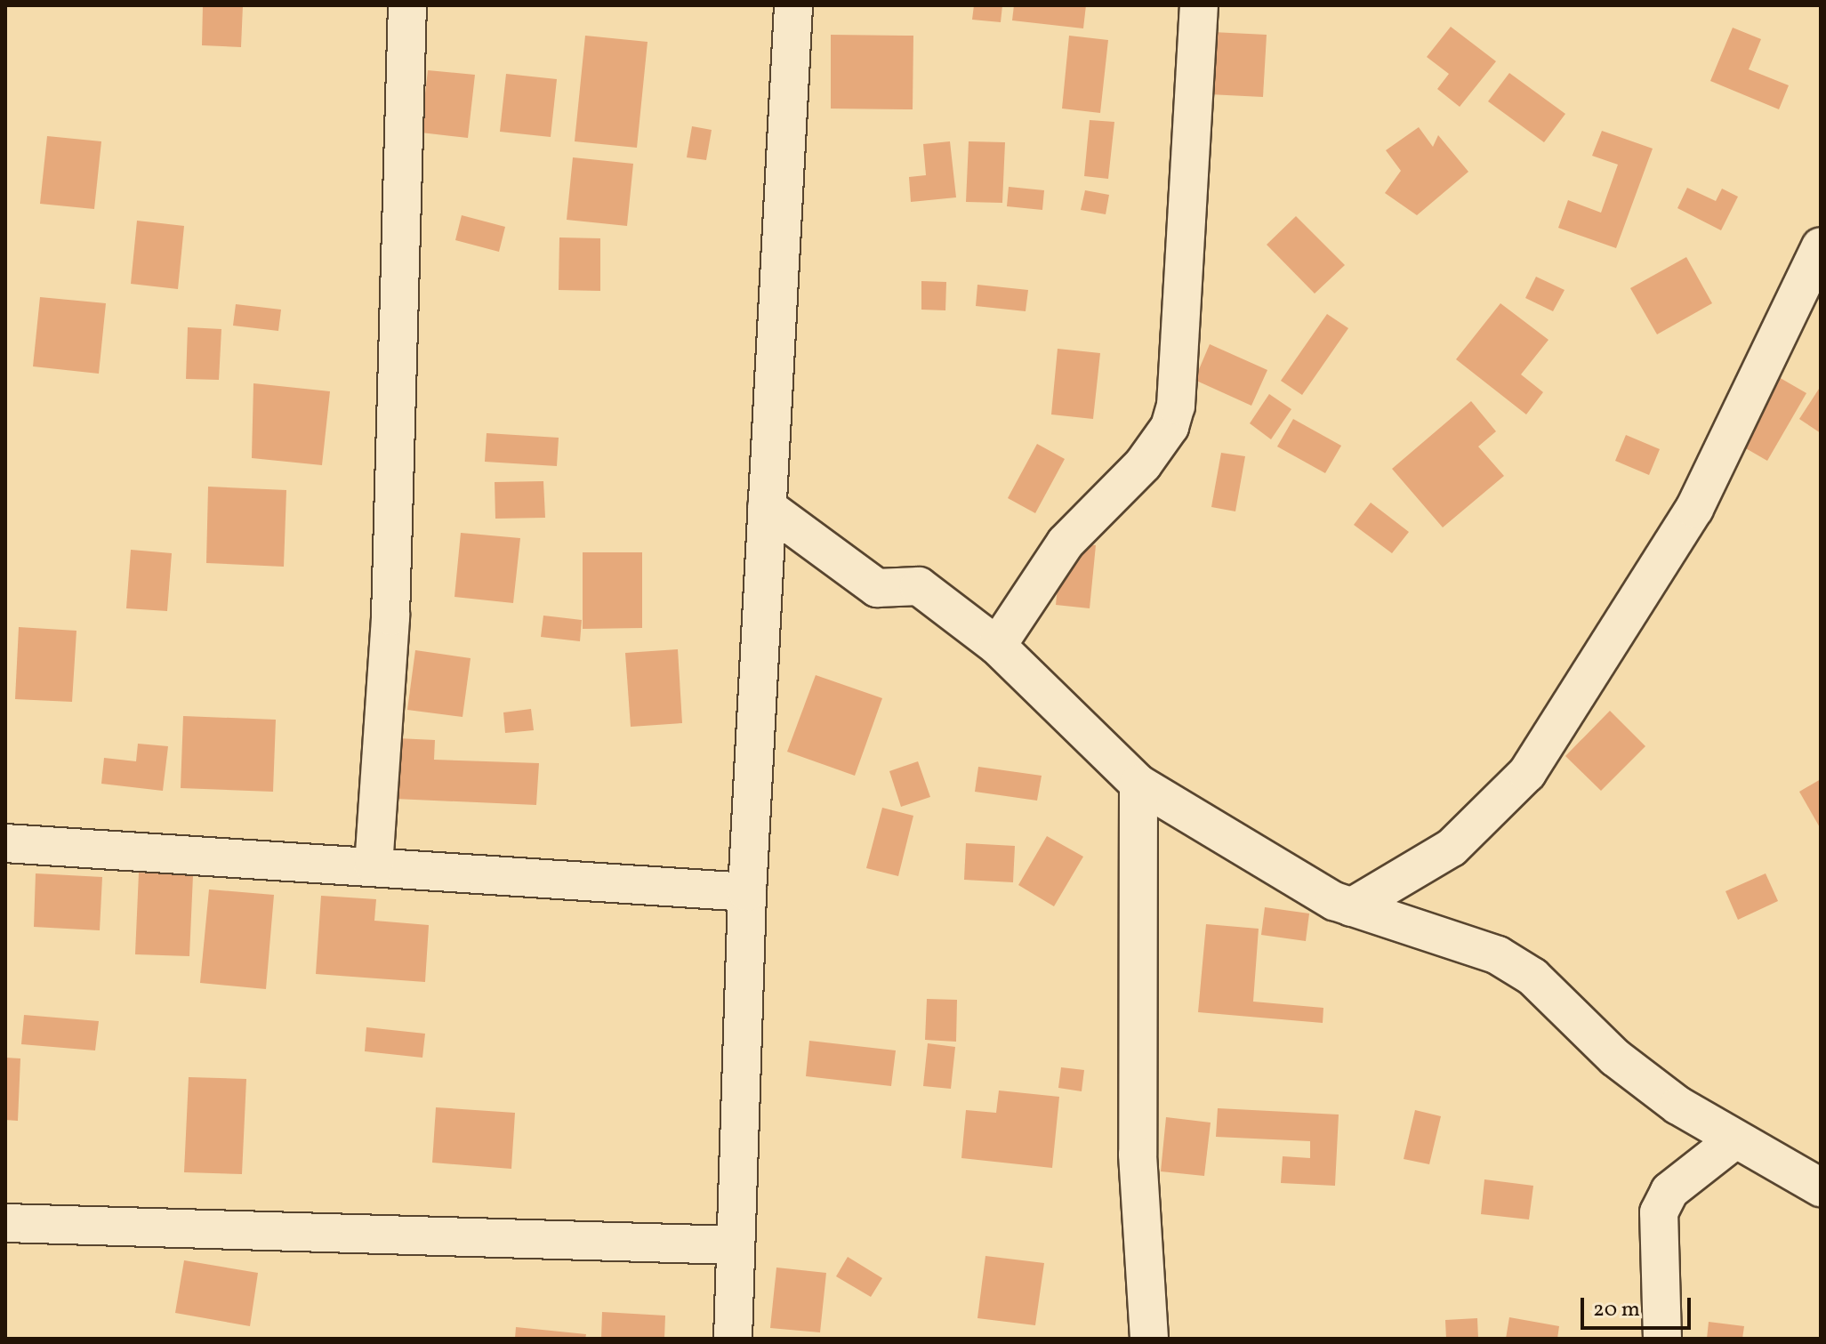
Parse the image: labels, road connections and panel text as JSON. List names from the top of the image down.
{
  "scale_bar": "20 m"
}
